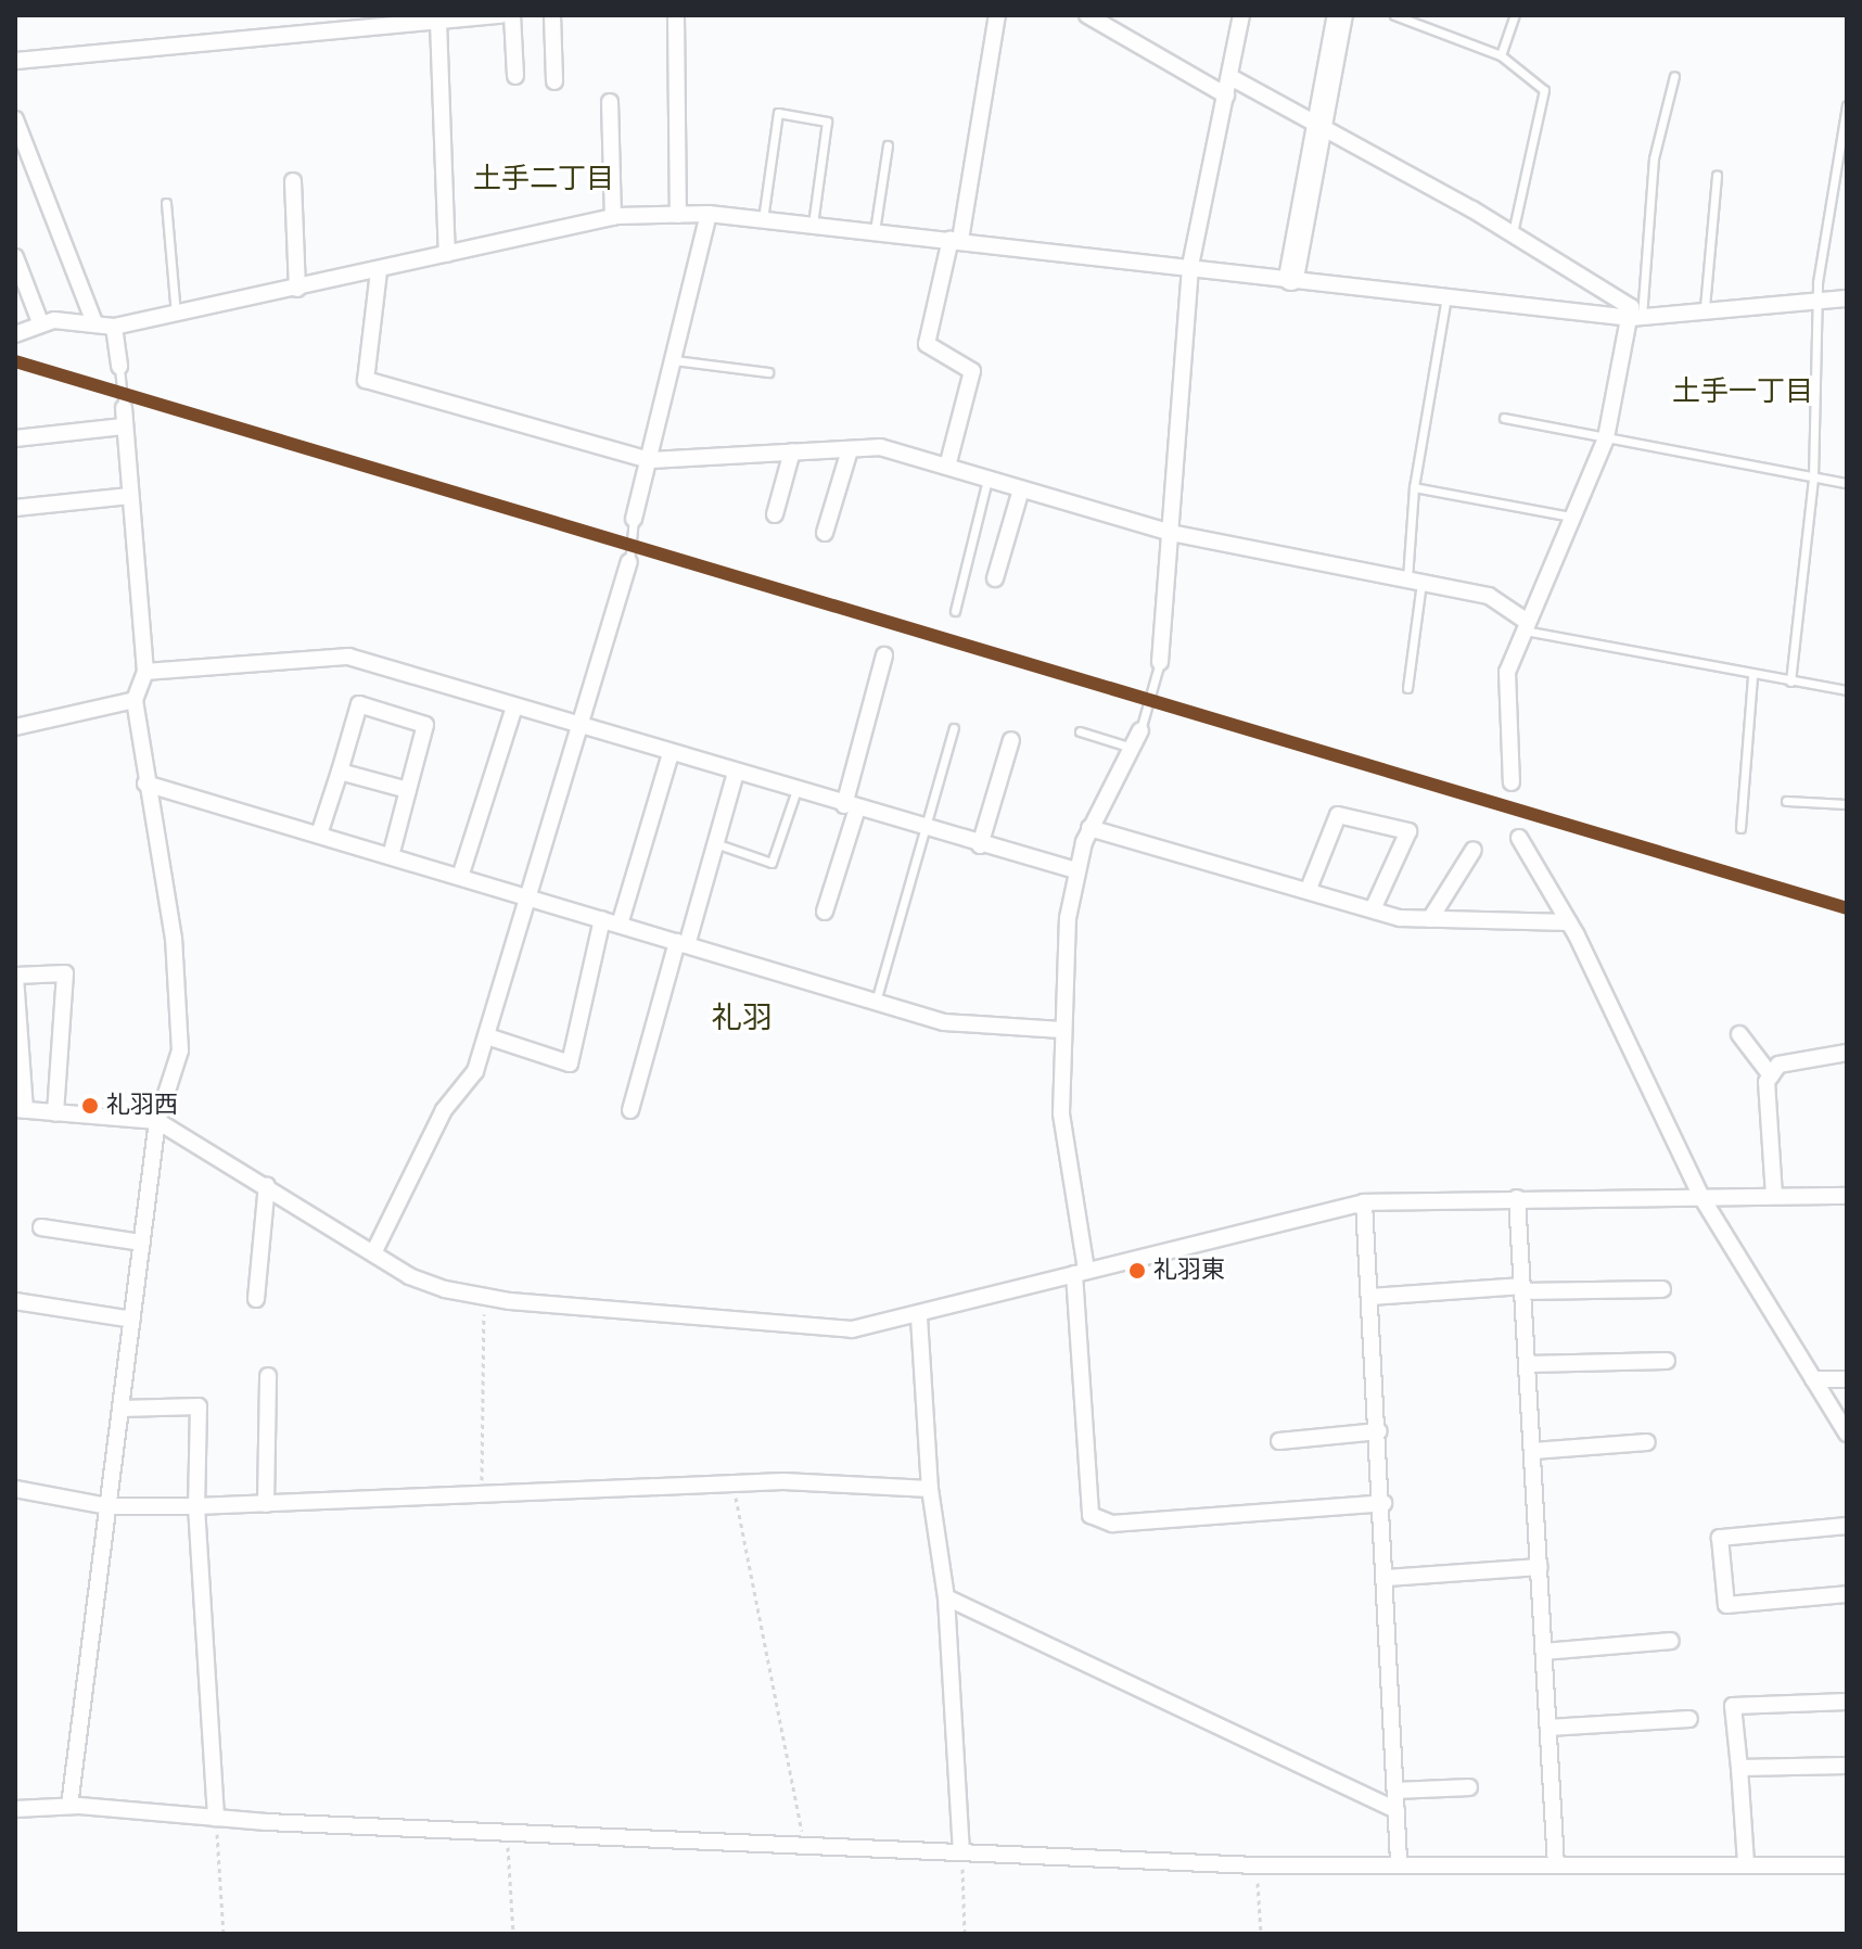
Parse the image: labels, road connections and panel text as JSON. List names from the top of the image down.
{
  "districts": ["土手二丁目", "土手一丁目", "礼羽"],
  "places": ["礼羽西", "礼羽東"]
}
